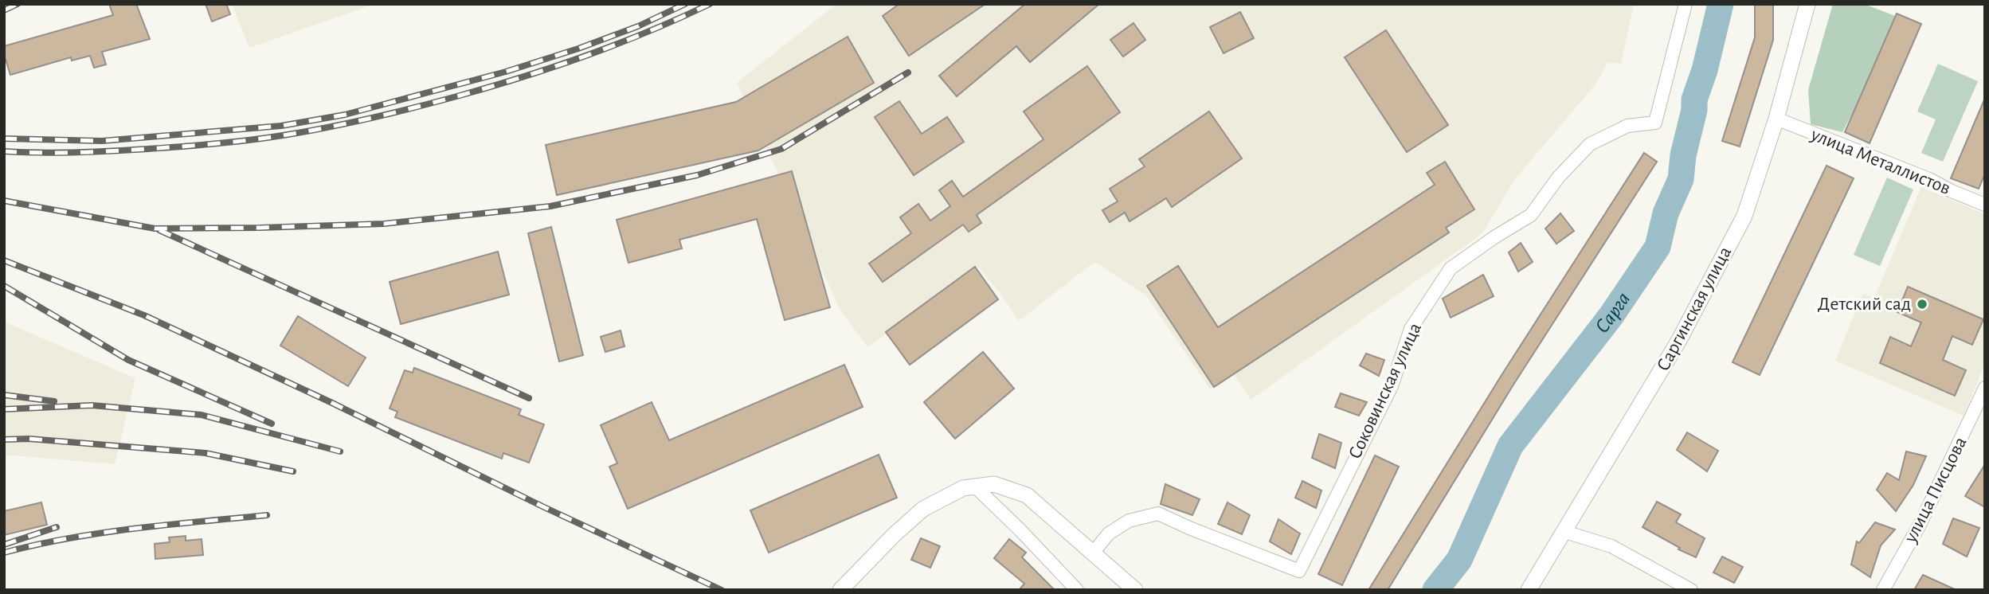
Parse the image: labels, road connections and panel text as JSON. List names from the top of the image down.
{
  "streets": {
    "street": [
      "улица Металлистов",
      "Саргинская улица",
      "Соковинская улица",
      "улица Писцова"
    ]
  },
  "crossings": [
    ["улица Металлистов", "Саргинская улица"]
  ],
  "water": ["Сарга"],
  "places": ["Детский сад"]
}
